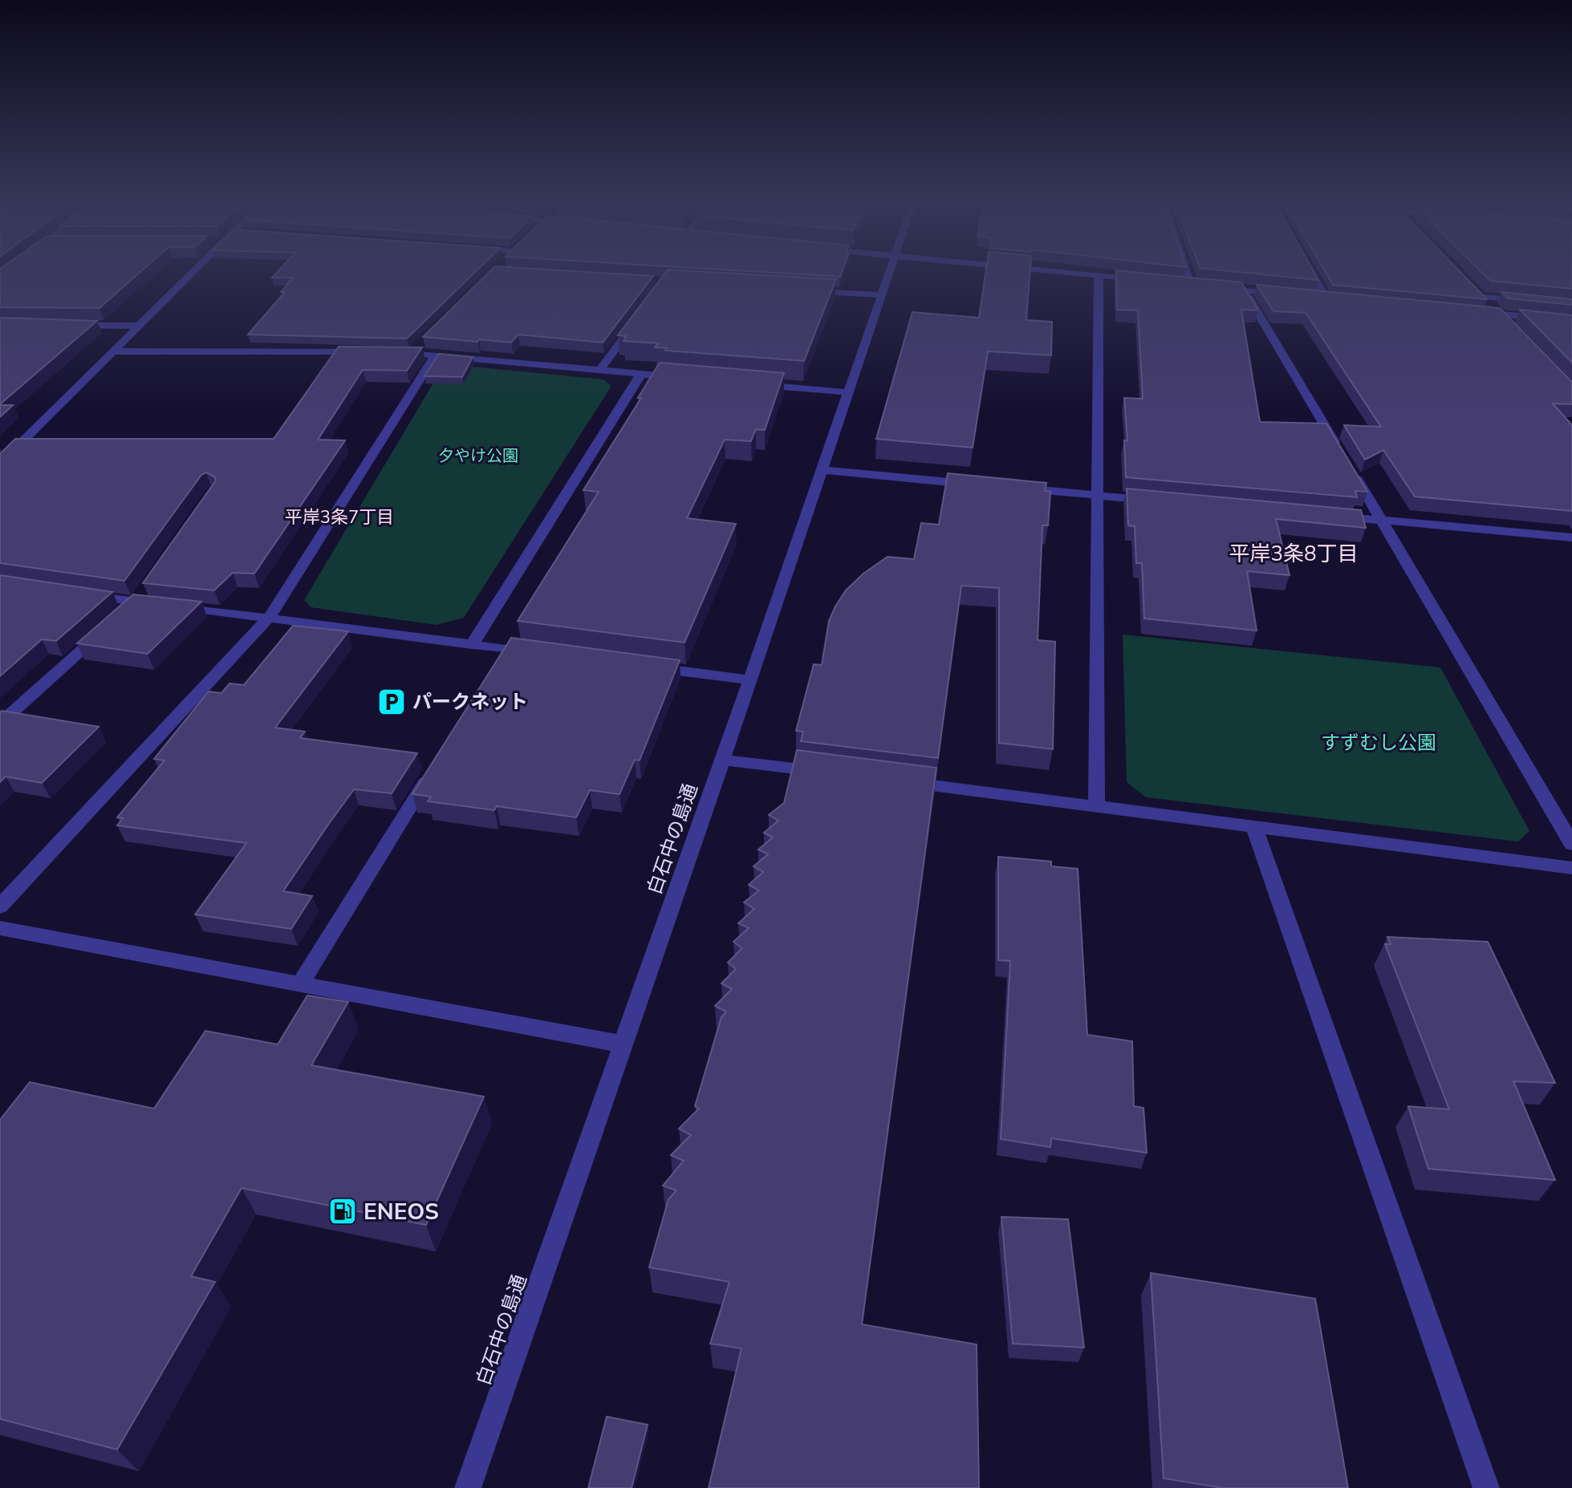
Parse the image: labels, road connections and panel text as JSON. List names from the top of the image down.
{
  "streets": {
    "street": ["白石中の島通"]
  },
  "districts": ["平岸3条7丁目", "平岸3条8丁目"],
  "parks": ["夕やけ公園", "すずむし公園"],
  "places": {
    "parking": ["パークネット"],
    "fuel station": ["ENEOS"]
  }
}
